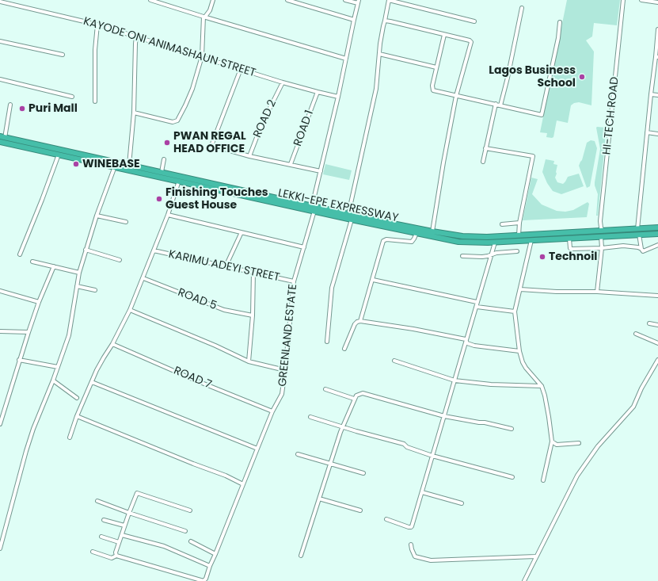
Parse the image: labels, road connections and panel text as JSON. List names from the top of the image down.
{
  "streets": {
    "highway": ["LEKKI-EPE EXPRESSWAY"],
    "street": [
      "KAYODE ONI ANIMASHAUN STREET",
      "HI-TECH ROAD",
      "ROAD 2",
      "ROAD 1",
      "KARIMU ADEYI STREET",
      "ROAD 5",
      "GREENLAND ESTATE",
      "ROAD 7"
    ]
  },
  "crossings": [
    ["KAYODE ONI ANIMASHAUN STREET", "ROAD 2"],
    ["KAYODE ONI ANIMASHAUN STREET", "ROAD 1"],
    ["HI-TECH ROAD", "LEKKI-EPE EXPRESSWAY"],
    ["LEKKI-EPE EXPRESSWAY", "GREENLAND ESTATE"],
    ["KARIMU ADEYI STREET", "GREENLAND ESTATE"],
    ["GREENLAND ESTATE", "ROAD 7"]
  ],
  "places": [
    "Lagos Business School",
    "Puri Mall",
    "PWAN REGAL HEAD OFFICE",
    "WINEBASE",
    "Finishing Touches Guest House",
    "Technoil"
  ]
}
